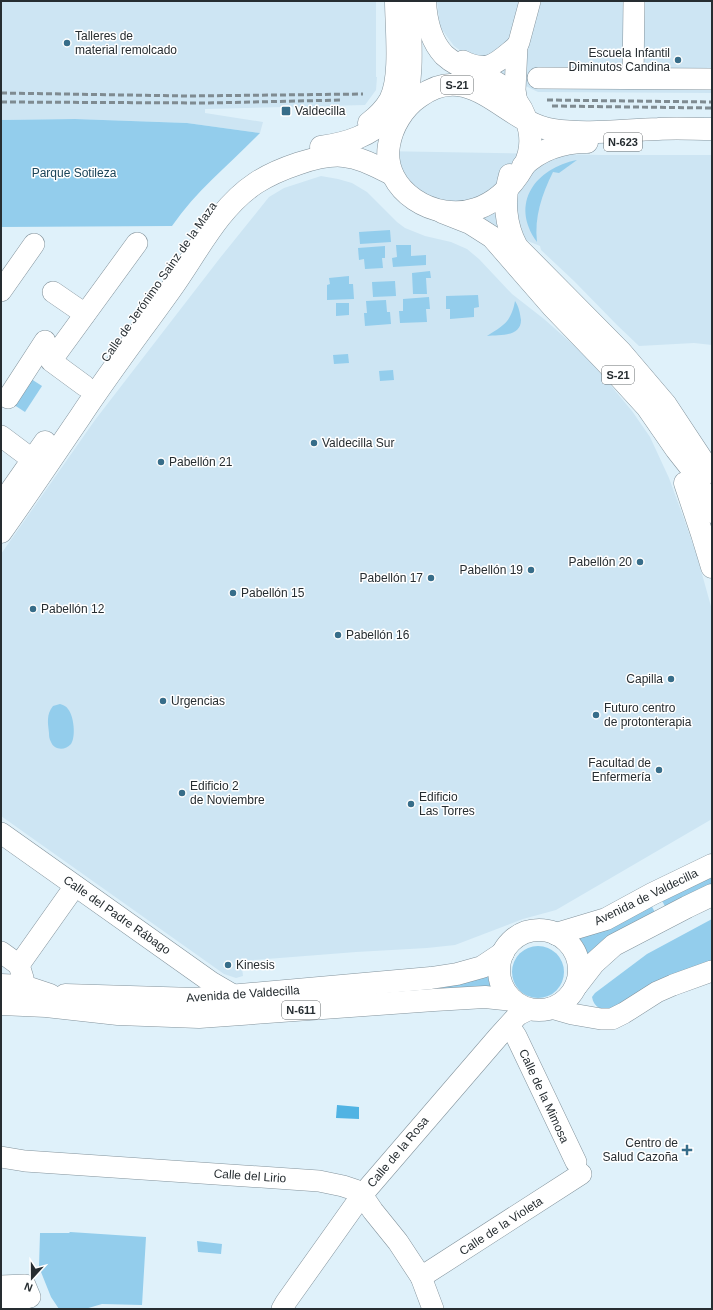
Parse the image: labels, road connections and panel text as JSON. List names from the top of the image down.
{
  "streets": {
    "main road": [
      "S-21",
      "N-623",
      "Calle de Jerónimo Sainz de la Maza",
      "Avenida de Valdecilla",
      "N-611"
    ],
    "street": [
      "Calle del Padre Rábago",
      "Calle de la Mimosa",
      "Calle de la Rosa",
      "Calle del Lirio",
      "Calle de la Violeta"
    ]
  },
  "crossings": [
    ["S-21", "N-623"],
    ["S-21", "Calle de Jerónimo Sainz de la Maza"],
    ["N-623", "Calle de Jerónimo Sainz de la Maza"],
    ["Avenida de Valdecilla", "Calle del Padre Rábago"],
    ["Avenida de Valdecilla", "Calle de la Rosa"],
    ["Calle de la Mimosa", "Calle de la Violeta"],
    ["Calle de la Rosa", "Calle del Lirio"]
  ],
  "parks": ["Parque Sotileza"],
  "places": {
    "other": [
      "Talleres de material remolcado",
      "Escuela Infantil Diminutos Candina",
      "Valdecilla Sur",
      "Pabellón 21",
      "Pabellón 20",
      "Pabellón 19",
      "Pabellón 17",
      "Pabellón 15",
      "Pabellón 12",
      "Pabellón 16",
      "Capilla",
      "Urgencias",
      "Futuro centro de protonterapia",
      "Facultad de Enfermería",
      "Edificio 2 de Noviembre",
      "Edificio Las Torres",
      "Kinesis"
    ],
    "transit": ["Valdecilla"],
    "health": ["Centro de Salud Cazoña"]
  },
  "north": "bottom"
}
